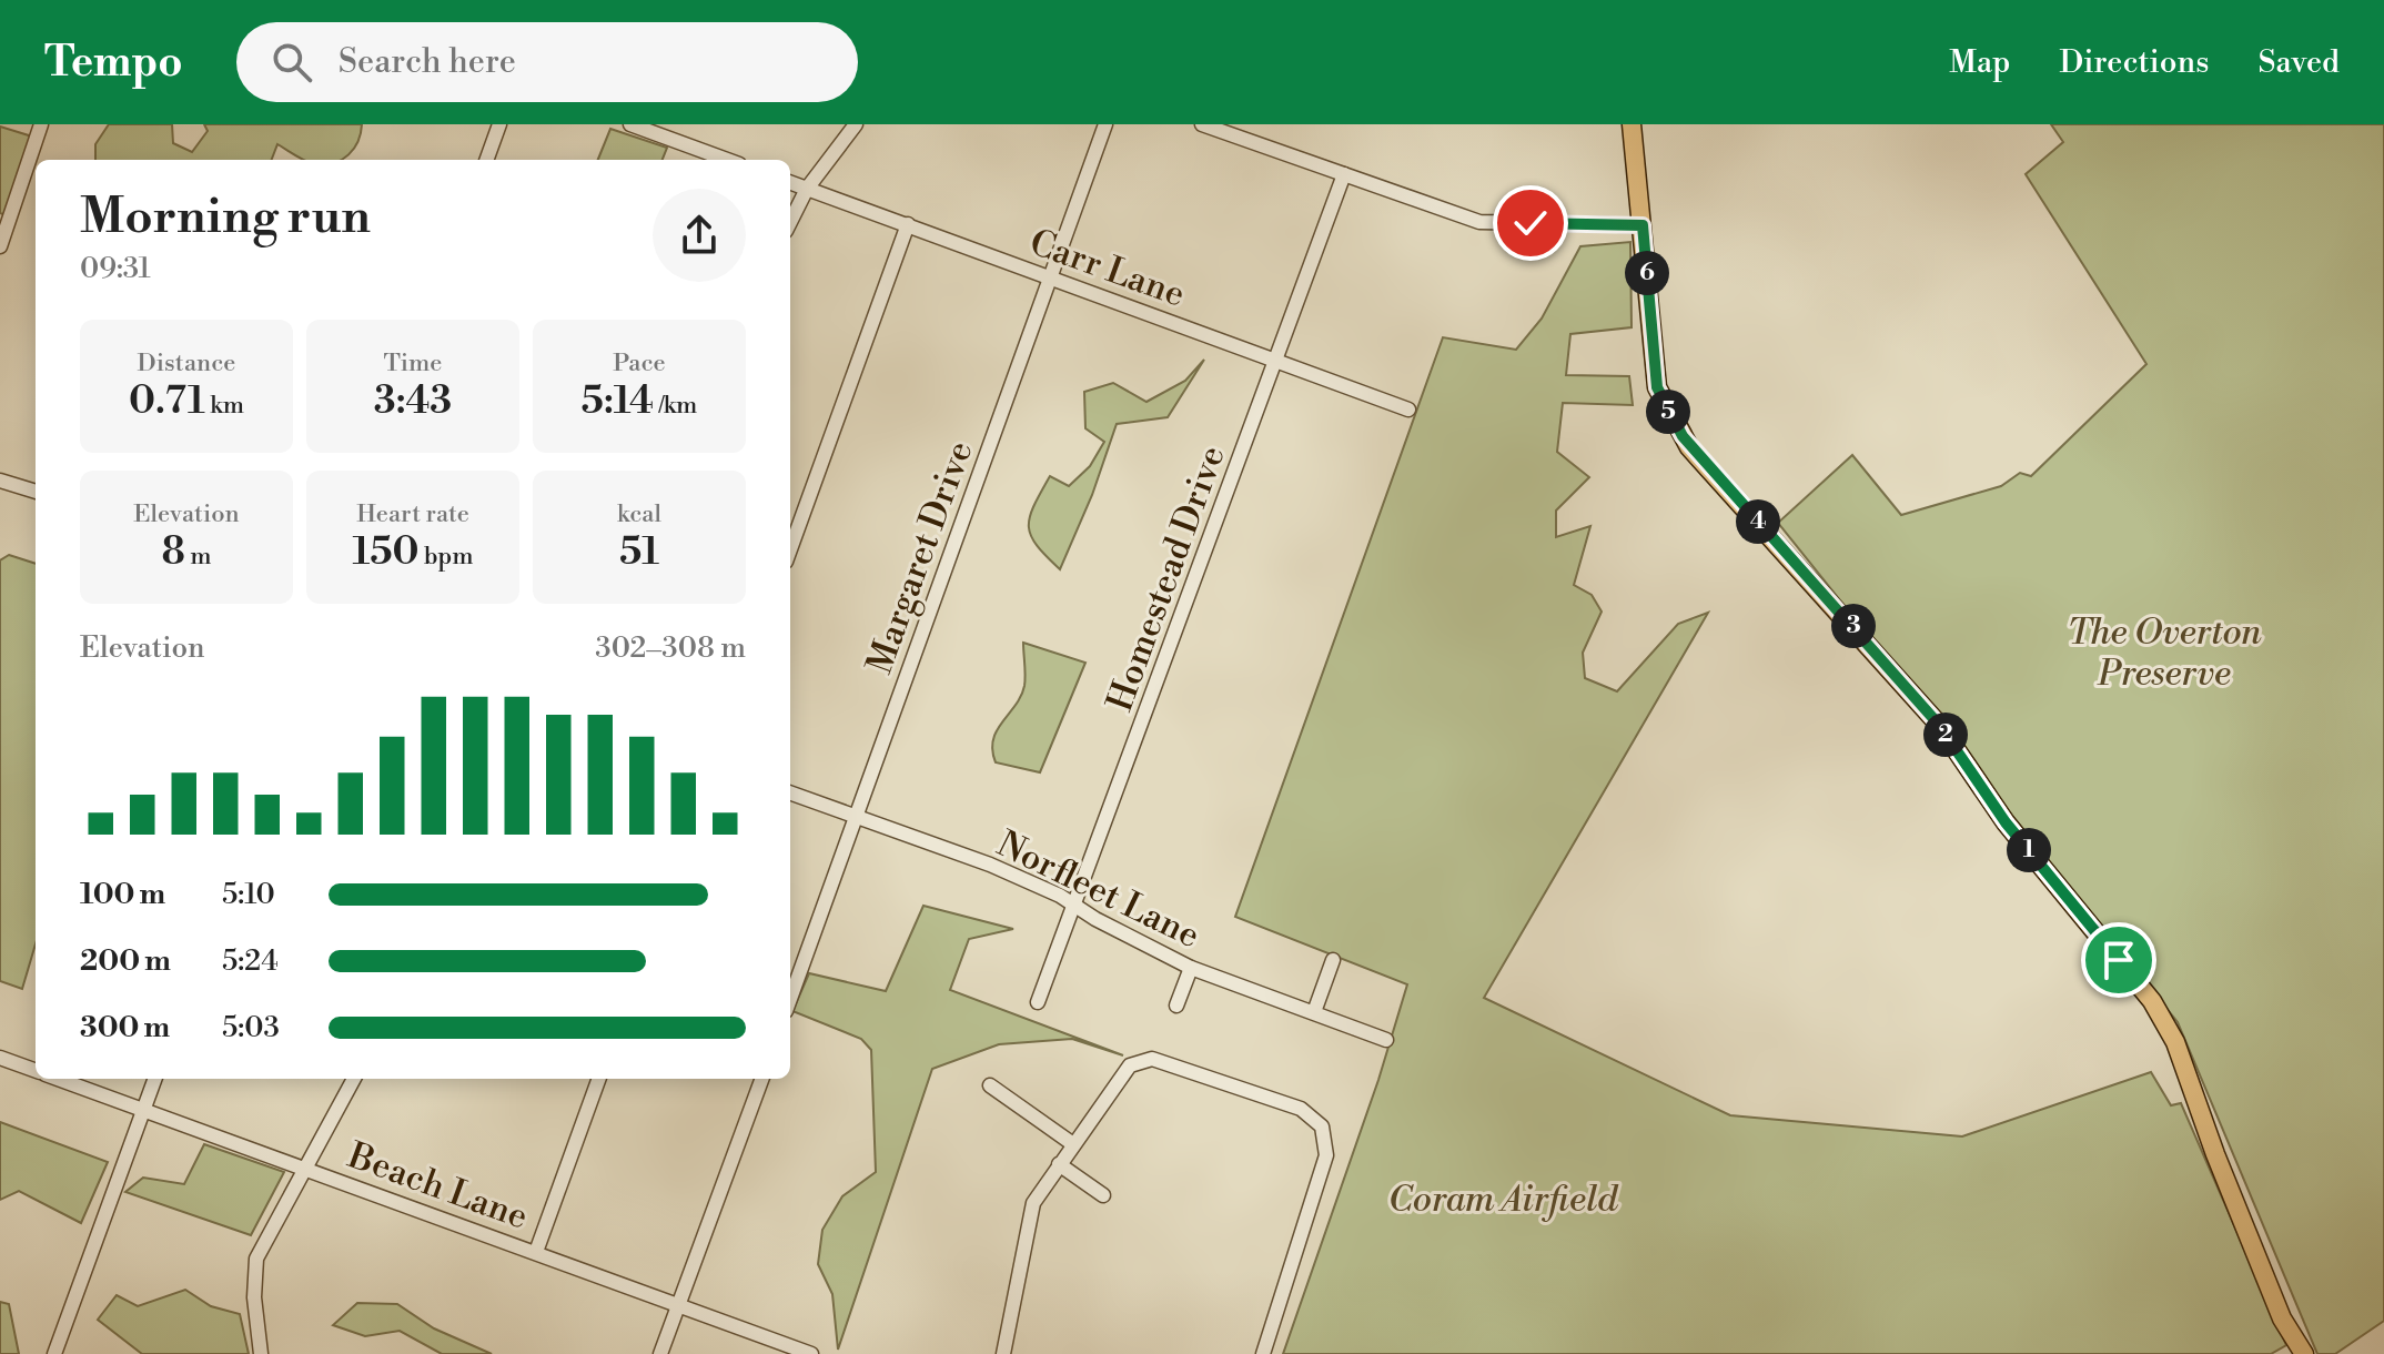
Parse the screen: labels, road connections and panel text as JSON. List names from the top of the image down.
{
  "streets": {
    "street": [
      "Carr Lane",
      "Margaret Drive",
      "Homestead Drive",
      "Norfleet Lane",
      "Beach Lane"
    ]
  },
  "crossings": [
    ["Carr Lane", "Margaret Drive"],
    ["Carr Lane", "Homestead Drive"],
    ["Margaret Drive", "Norfleet Lane"],
    ["Homestead Drive", "Norfleet Lane"]
  ],
  "parks": ["The Overton Preserve", "Coram Airfield"],
  "page": {
    "header": "Tempo",
    "search": "Search here",
    "nav": ["Map", "Directions", "Saved"],
    "heading": ["Morning run", "09:31"],
    "pins": [
      "6",
      "5",
      "4",
      "3",
      "2",
      "1"
    ],
    "stats": [
      ["Distance", "0.71 km"],
      ["Time", "3:43"],
      ["Pace", "5:14 /km"],
      ["Elevation", "8 m"],
      ["Heart rate", "150 bpm"],
      ["kcal", "51"]
    ],
    "chart": ["Elevation", "302–308 m"],
    "list": [
      {
        "name": "100 m",
        "note": "5:10"
      },
      {
        "name": "200 m",
        "note": "5:24"
      },
      {
        "name": "300 m",
        "note": "5:03"
      }
    ]
  }
}
